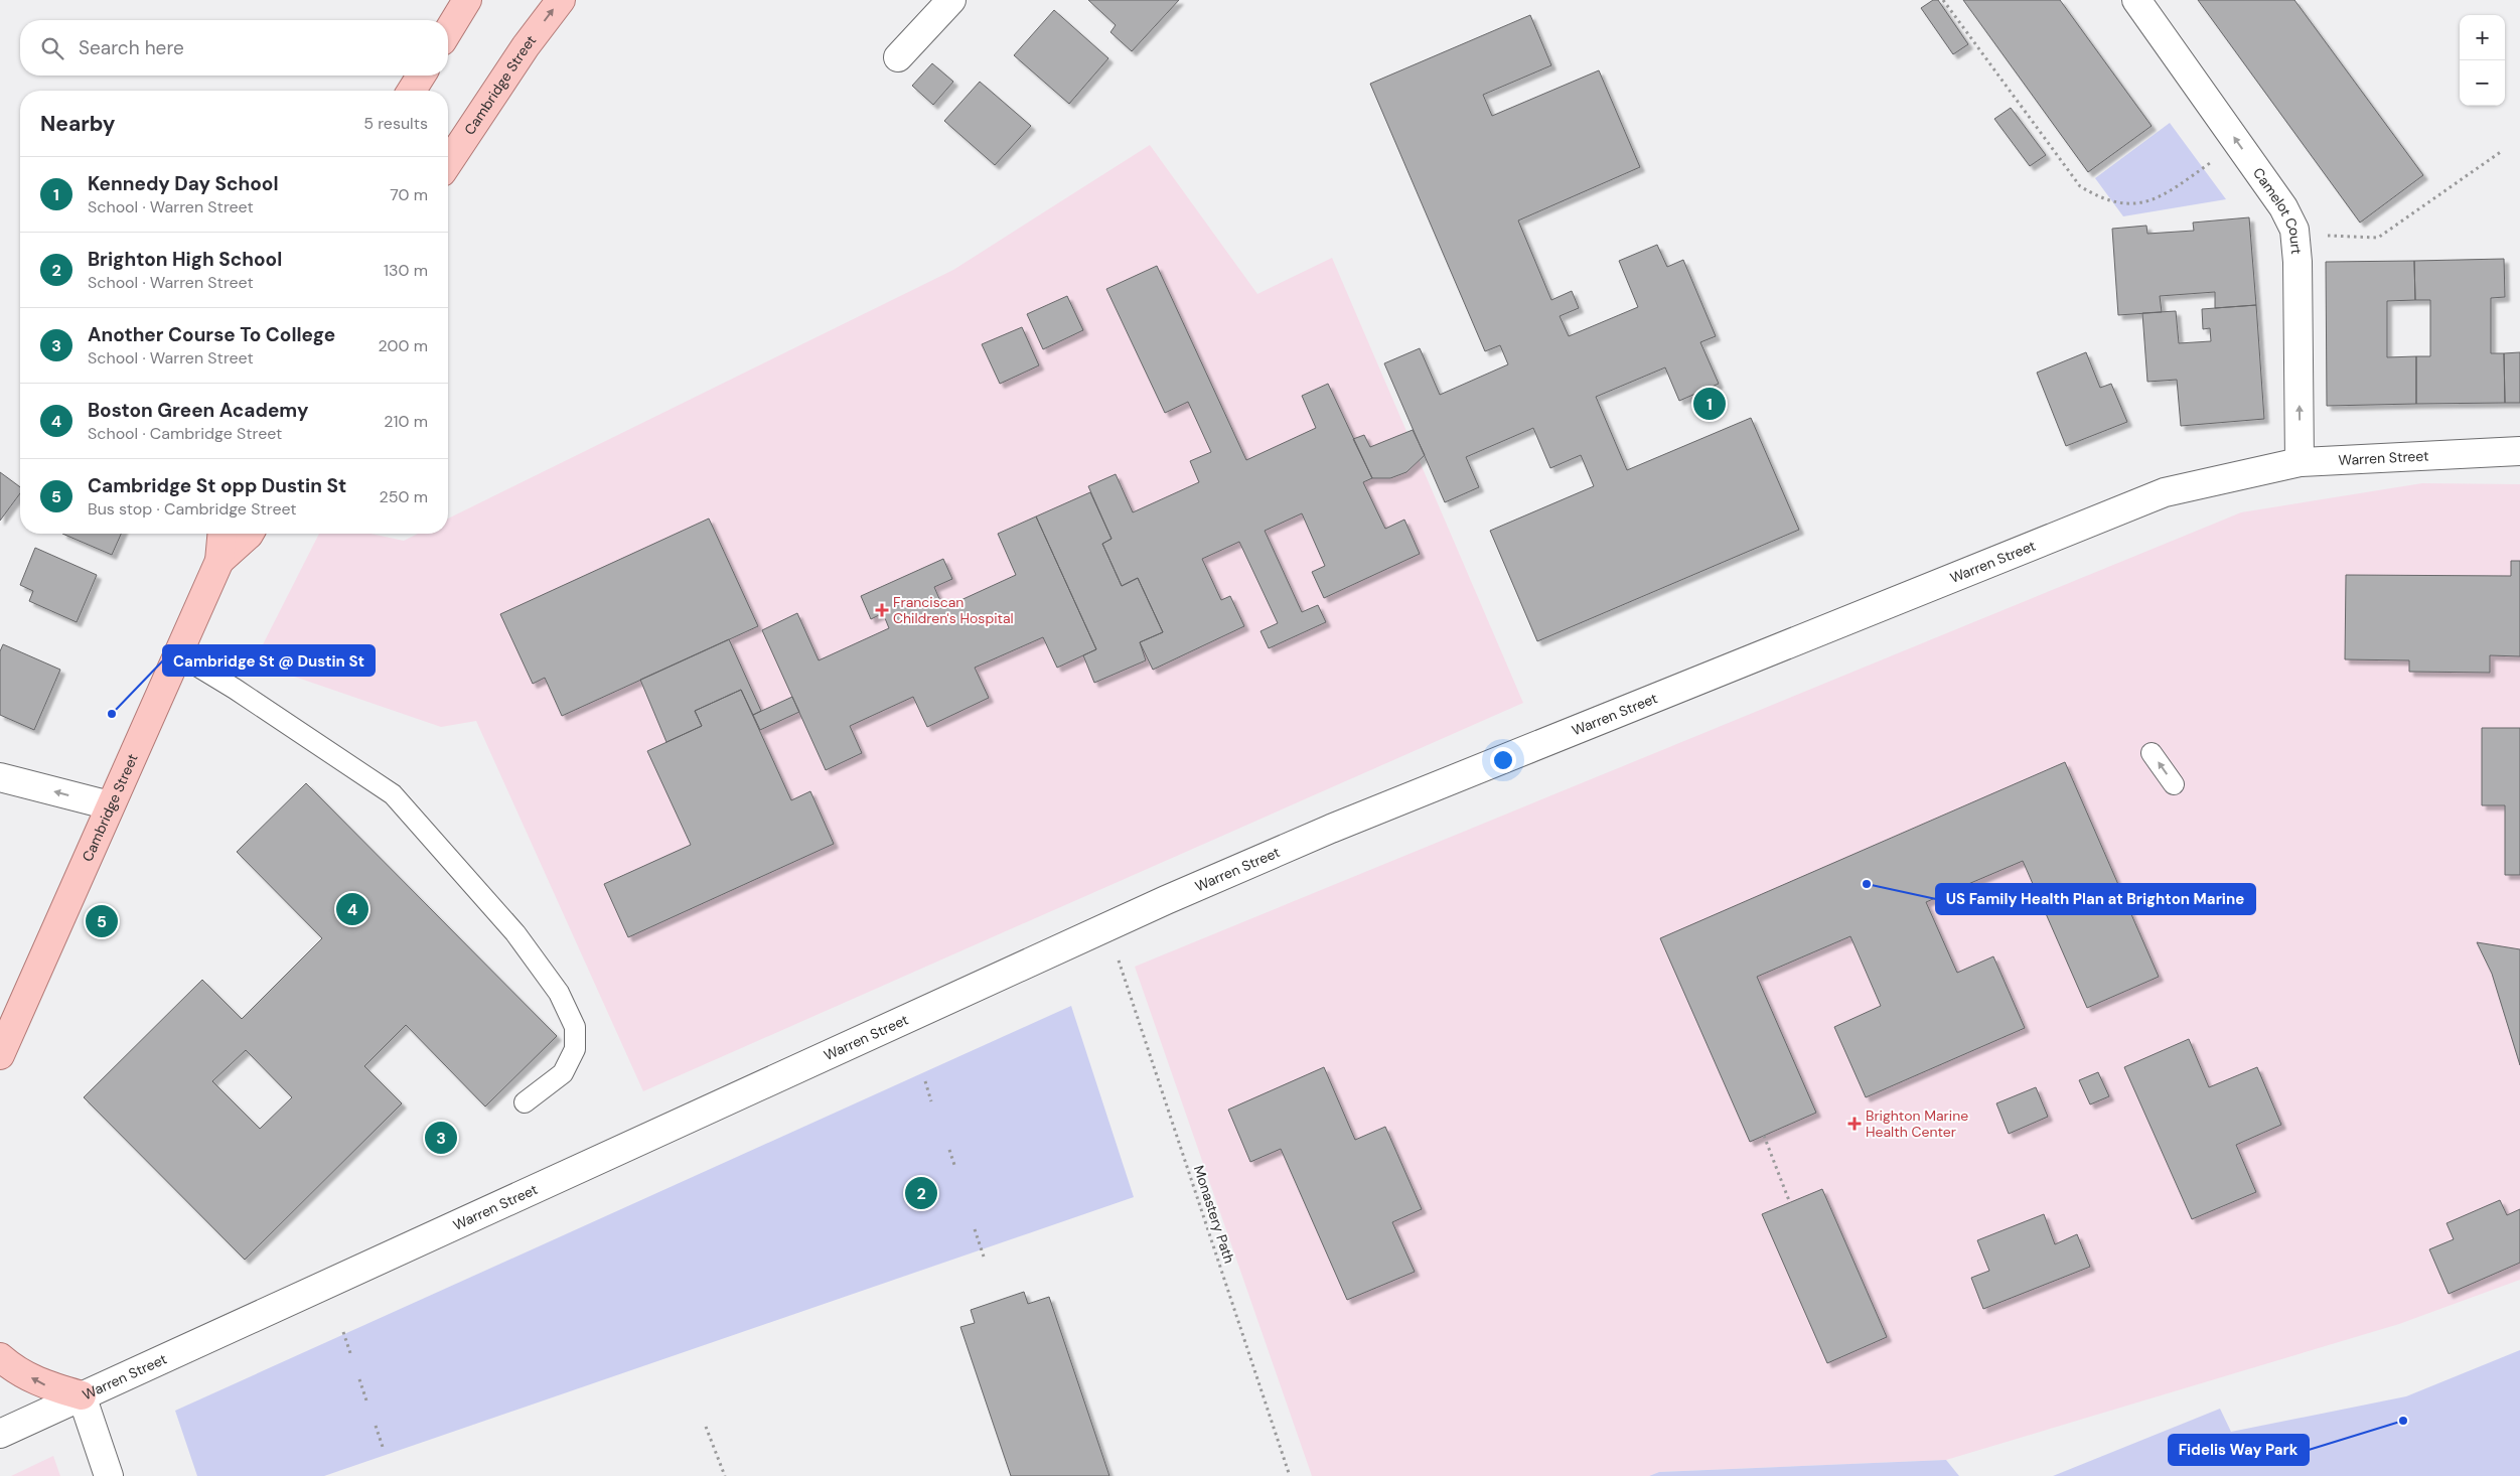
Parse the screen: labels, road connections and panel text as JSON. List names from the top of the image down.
{
  "streets": {
    "main road": ["Cambridge Street"],
    "street": ["Camelot Court", "Warren Street"],
    "path": ["Monastery Path"]
  },
  "crossings": [
    ["Camelot Court", "Warren Street"]
  ],
  "one_way": ["Camelot Court"],
  "places": {
    "health": ["Franciscan Children's Hospital", "Brighton Marine Health Center"],
    "other": ["Cambridge St @ Dustin St", "US Family Health Plan at Brighton Marine", "Fidelis Way Park"]
  },
  "page": {
    "map_buttons": ["+", "−"],
    "search": "Search here",
    "heading": ["Nearby", "5 results"],
    "list": [
      {
        "mark": "1",
        "name": "Kennedy Day School",
        "note": "School · Warren Street",
        "value": "70 m"
      },
      {
        "mark": "2",
        "name": "Brighton High School",
        "note": "School · Warren Street",
        "value": "130 m"
      },
      {
        "mark": "3",
        "name": "Another Course To College",
        "note": "School · Warren Street",
        "value": "200 m"
      },
      {
        "mark": "4",
        "name": "Boston Green Academy",
        "note": "School · Cambridge Street",
        "value": "210 m"
      },
      {
        "mark": "5",
        "name": "Cambridge St opp Dustin St",
        "note": "Bus stop · Cambridge Street",
        "value": "250 m"
      }
    ],
    "pins": [
      "1",
      "4",
      "5",
      "3",
      "2"
    ]
  }
}
